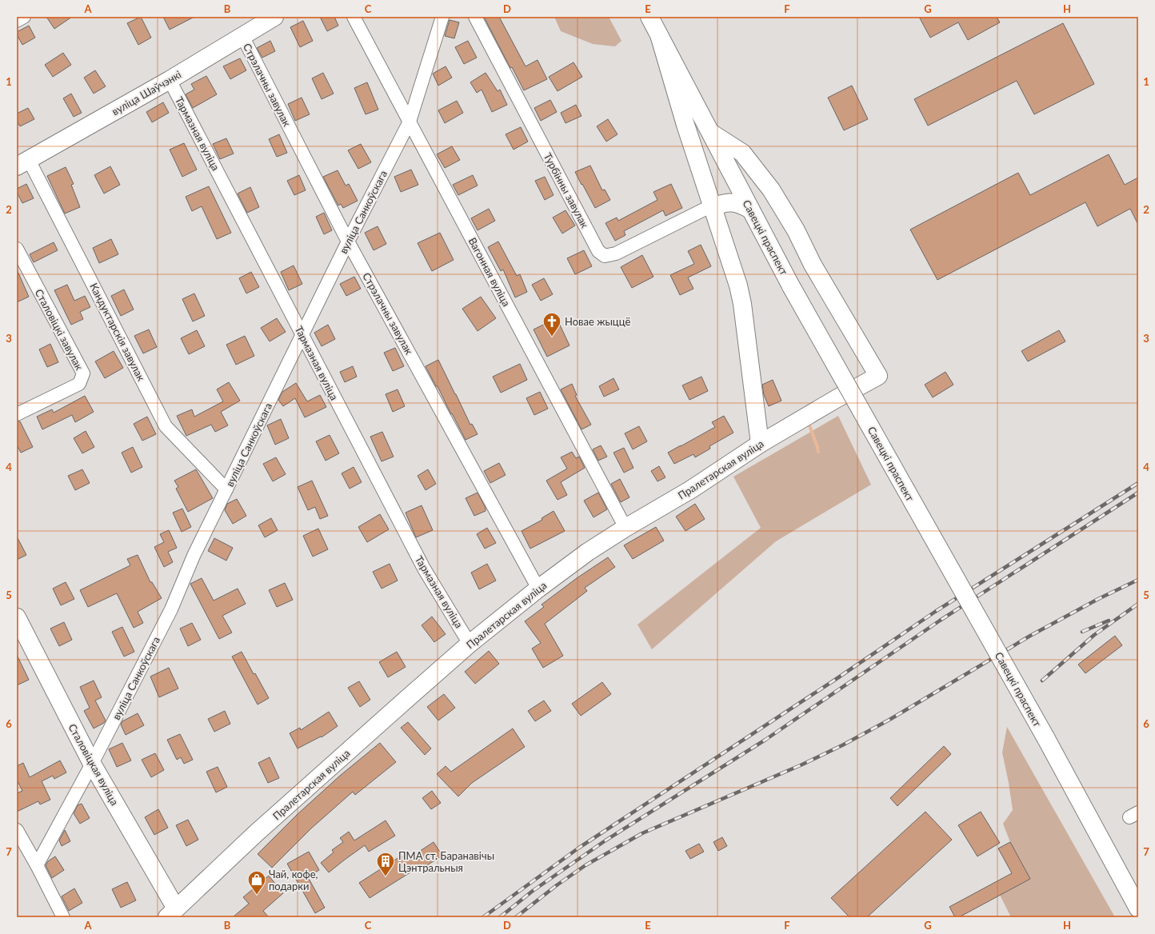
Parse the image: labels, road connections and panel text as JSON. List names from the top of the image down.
{
  "streets": {
    "main road": [
      "вуліца Шаўчэнкі",
      "Савецкі праспект",
      "Пралетарская вуліца",
      "Сталовіцкая вуліца"
    ],
    "street": [
      "Стрэлачны завулак",
      "Тармазная вуліца",
      "Турбінны завулак",
      "вуліца Санкоўскага",
      "Вагонная вуліца",
      "Сталовіцкі завулак",
      "Кандуктарскія завулак"
    ]
  },
  "crossings": [
    ["Стрэлачны завулак", "вуліца Шаўчэнкі"],
    ["Стрэлачны завулак", "вуліца Санкоўскага"],
    ["Стрэлачны завулак", "Пралетарская вуліца"],
    ["вуліца Шаўчэнкі", "Тармазная вуліца"],
    ["вуліца Шаўчэнкі", "Кандуктарскія завулак"],
    ["Тармазная вуліца", "вуліца Санкоўскага"],
    ["Тармазная вуліца", "Пралетарская вуліца"],
    ["вуліца Санкоўскага", "Вагонная вуліца"],
    ["вуліца Санкоўскага", "Кандуктарскія завулак"],
    ["вуліца Санкоўскага", "Сталовіцкая вуліца"],
    ["Савецкі праспект", "Пралетарская вуліца"],
    ["Вагонная вуліца", "Пралетарская вуліца"],
    ["Пралетарская вуліца", "Сталовіцкая вуліца"]
  ],
  "places": {
    "church": ["Новае жыццё"],
    "building": ["ПМА ст. Баранавічы Цэнтральныя"],
    "shop": ["Чай, кофе, подарки"]
  },
  "grid": {
    "columns": [
      "A",
      "B",
      "C",
      "D",
      "E",
      "F",
      "G",
      "H"
    ],
    "rows": [
      "1",
      "2",
      "3",
      "4",
      "5",
      "6",
      "7"
    ]
  }
}
